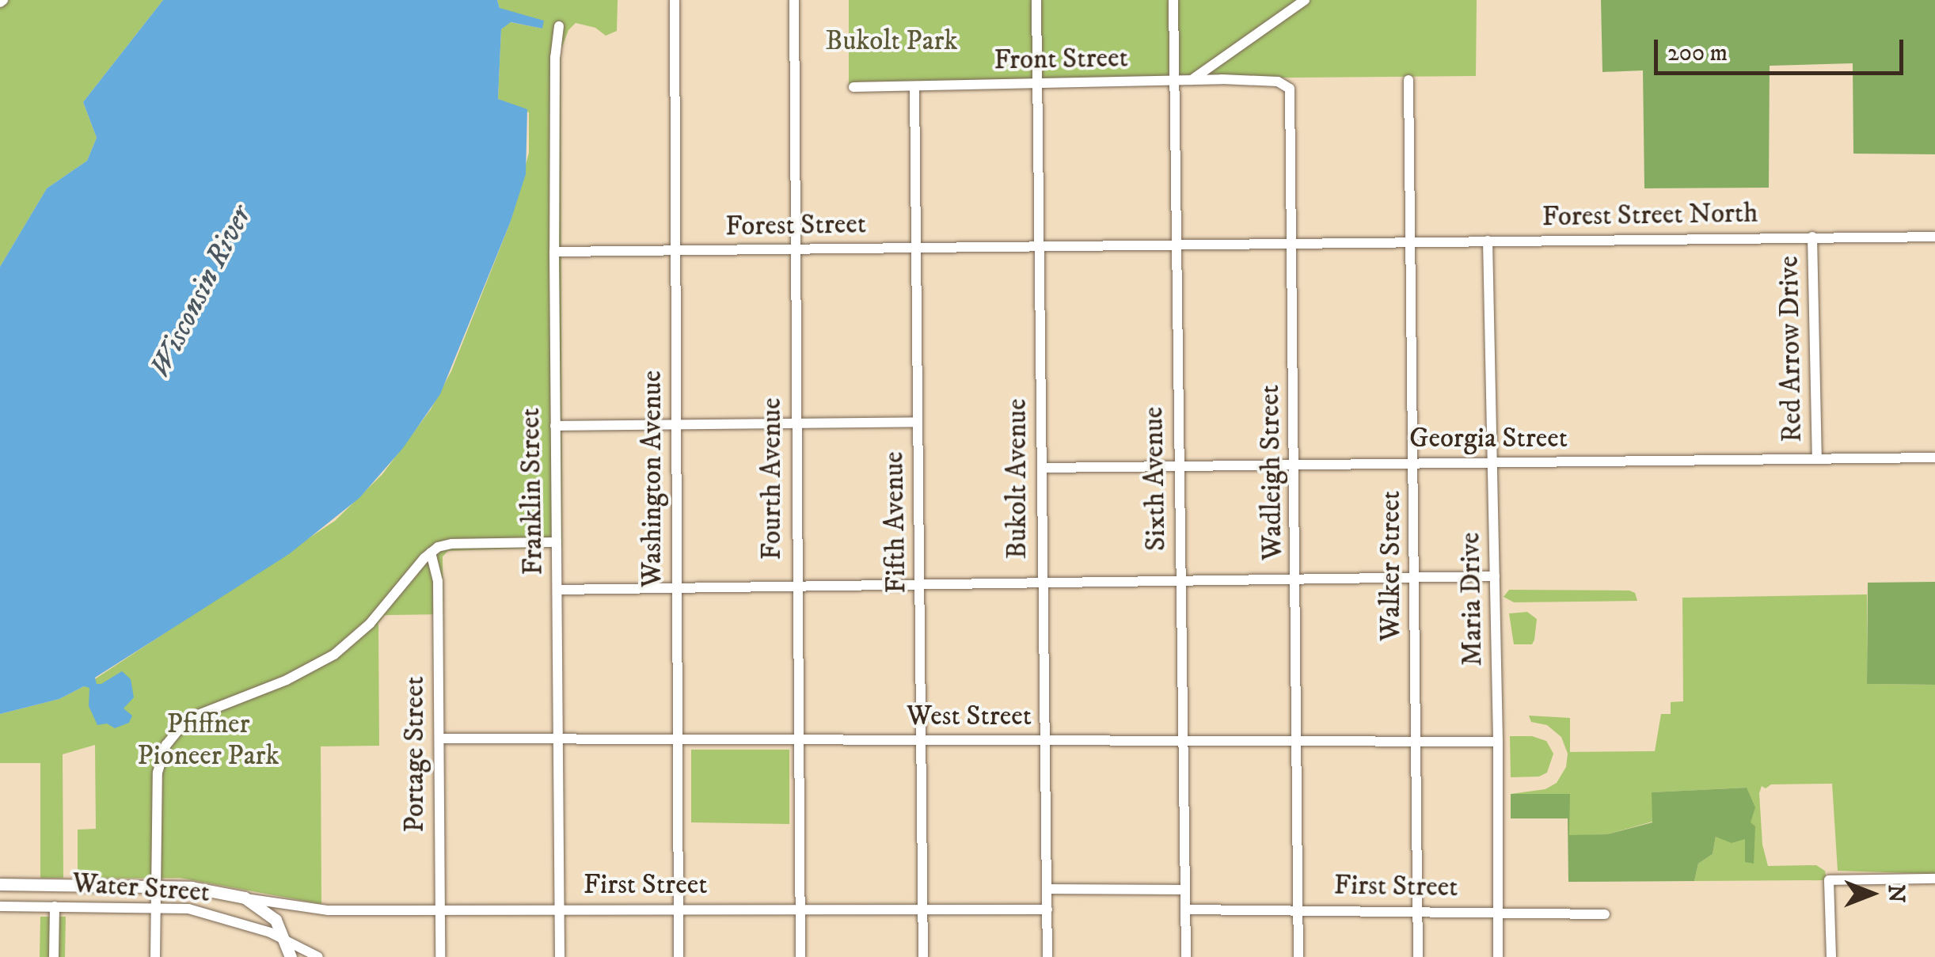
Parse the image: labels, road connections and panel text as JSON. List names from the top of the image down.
{
  "streets": {
    "main road": ["Water Street"],
    "street": [
      "Front Street",
      "Forest Street North",
      "Forest Street",
      "Red Arrow Drive",
      "Georgia Street",
      "Wadleigh Street",
      "Washington Avenue",
      "Fourth Avenue",
      "Bukolt Avenue",
      "Sixth Avenue",
      "Franklin Street",
      "Fifth Avenue",
      "Walker Street",
      "Maria Drive",
      "West Street",
      "Portage Street",
      "First Street"
    ]
  },
  "crossings": [
    ["Front Street", "Wadleigh Street"],
    ["Front Street", "Bukolt Avenue"],
    ["Front Street", "Sixth Avenue"],
    ["Front Street", "Fifth Avenue"],
    ["Forest Street North", "Red Arrow Drive"],
    ["Forest Street North", "Maria Drive"],
    ["Forest Street", "Washington Avenue"],
    ["Forest Street", "Fourth Avenue"],
    ["Forest Street", "Bukolt Avenue"],
    ["Forest Street", "Franklin Street"],
    ["Forest Street", "Fifth Avenue"],
    ["Red Arrow Drive", "Georgia Street"],
    ["Georgia Street", "Wadleigh Street"],
    ["Georgia Street", "Bukolt Avenue"],
    ["Georgia Street", "Sixth Avenue"],
    ["Georgia Street", "Walker Street"],
    ["Georgia Street", "Maria Drive"],
    ["Wadleigh Street", "West Street"],
    ["Wadleigh Street", "First Street"],
    ["Washington Avenue", "West Street"],
    ["Washington Avenue", "First Street"],
    ["Fourth Avenue", "West Street"],
    ["Fourth Avenue", "First Street"],
    ["Bukolt Avenue", "West Street"],
    ["Bukolt Avenue", "First Street"],
    ["Sixth Avenue", "West Street"],
    ["Sixth Avenue", "First Street"],
    ["Franklin Street", "West Street"],
    ["Franklin Street", "First Street"],
    ["Fifth Avenue", "West Street"],
    ["Fifth Avenue", "First Street"],
    ["Walker Street", "West Street"],
    ["Walker Street", "First Street"],
    ["Maria Drive", "West Street"],
    ["Maria Drive", "First Street"],
    ["West Street", "Portage Street"],
    ["Portage Street", "First Street"],
    ["First Street", "Water Street"]
  ],
  "water": ["Wisconsin River"],
  "parks": ["Bukolt Park", "Pfiffner Pioneer Park"],
  "scale_bar": "200 m",
  "north": "right"
}
